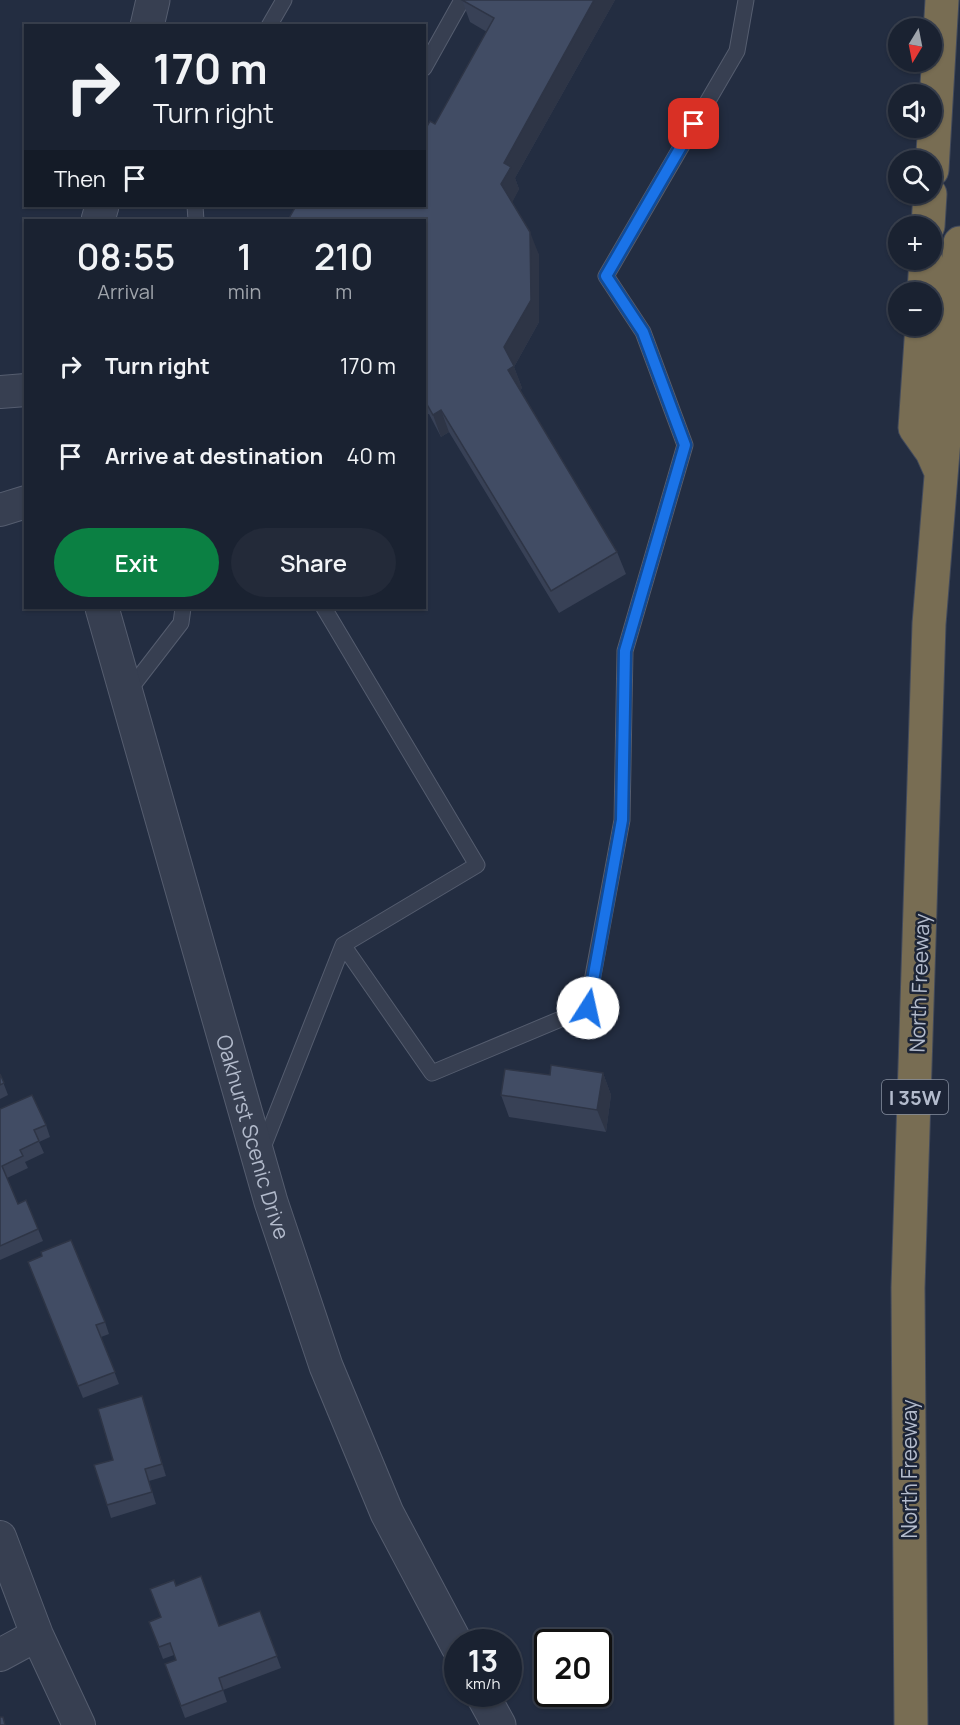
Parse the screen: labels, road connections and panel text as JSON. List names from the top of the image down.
{
  "streets": {
    "highway": ["North Freeway", "I 35W"],
    "street": ["Oakhurst Scenic Drive"]
  },
  "north": "bottom",
  "page": {
    "map_buttons": ["+", "−"],
    "turn": ["170 m", "Turn right"],
    "then": "Then",
    "eta": [
      "08:55",
      "Arrival",
      "1",
      "min",
      "210",
      "m"
    ],
    "list": [
      {
        "name": "Turn right",
        "value": "170 m"
      },
      {
        "name": "Arrive at destination",
        "value": "40 m"
      }
    ],
    "buttons": ["Exit", "Share"],
    "speed": "13 km/h",
    "limit": "20"
  }
}
